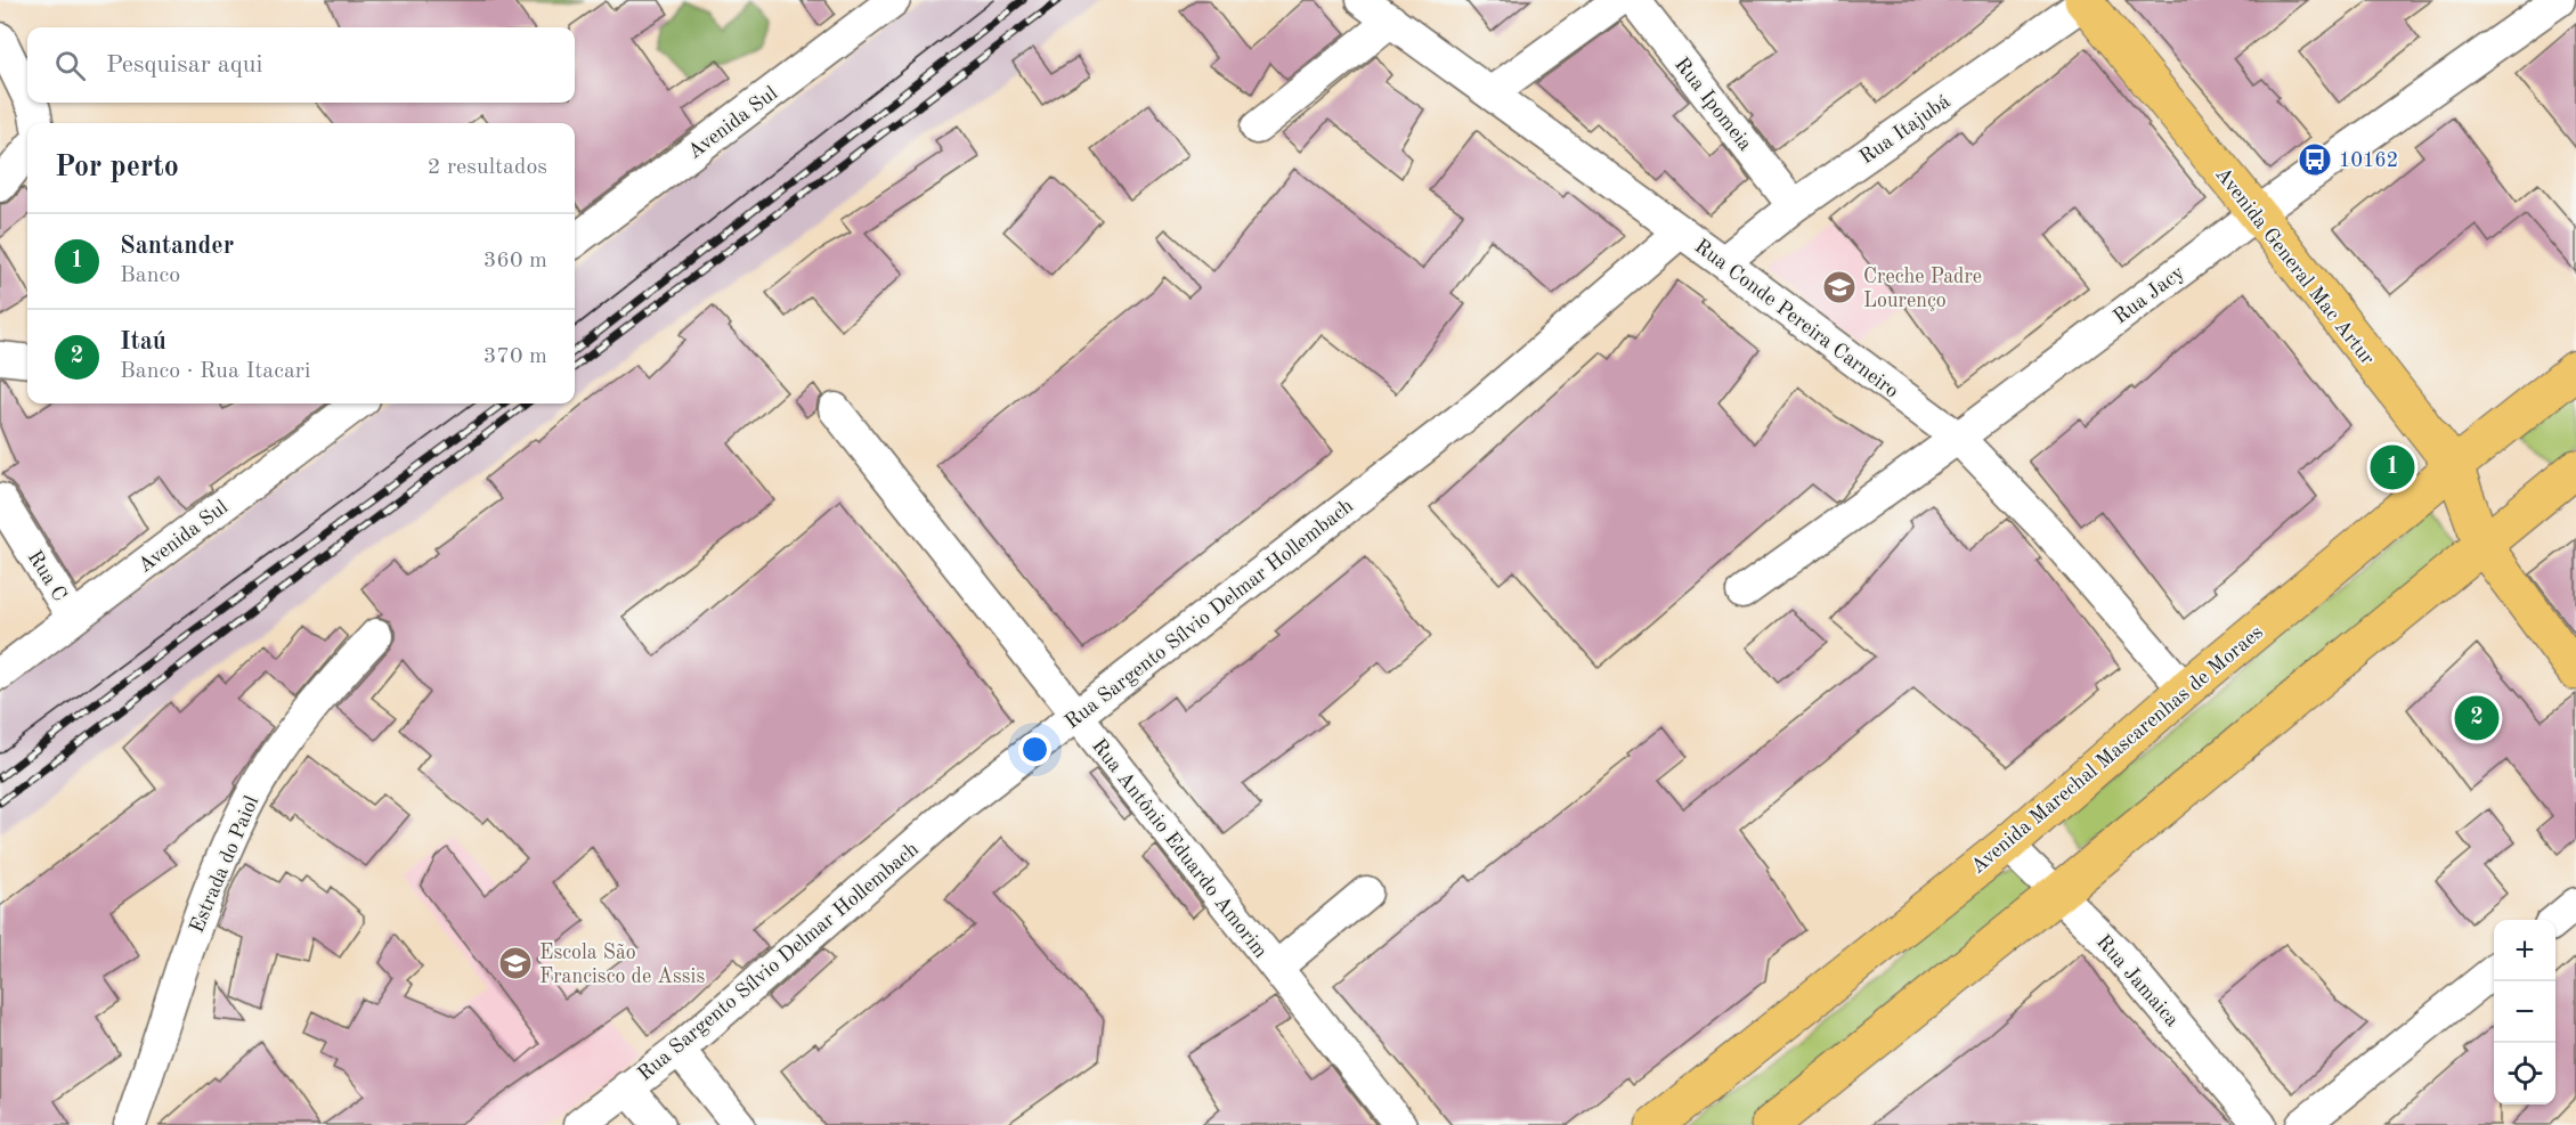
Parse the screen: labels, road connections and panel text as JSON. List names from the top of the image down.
{
  "streets": {
    "main road": ["Avenida General Mac Artur", "Avenida Marechal Mascarenhas de Moraes"],
    "street": [
      "Rua Ipomeia",
      "Avenida Sul",
      "Rua Itajubá",
      "Rua Jacy",
      "Rua Conde Pereira Carneiro",
      "Rua C",
      "Rua Sargento Sílvio Delmar Hollembach",
      "Rua Antônio Eduardo Amorim",
      "Estrada do Paiol",
      "Rua Jamaica"
    ]
  },
  "crossings": [
    ["Rua Ipomeia", "Rua Itajubá"],
    ["Avenida Sul", "Rua C"],
    ["Rua Itajubá", "Avenida General Mac Artur"],
    ["Rua Itajubá", "Rua Conde Pereira Carneiro"],
    ["Avenida General Mac Artur", "Rua Jacy"],
    ["Avenida General Mac Artur", "Avenida Marechal Mascarenhas de Moraes"],
    ["Rua Jacy", "Rua Conde Pereira Carneiro"],
    ["Rua Conde Pereira Carneiro", "Rua Sargento Sílvio Delmar Hollembach"],
    ["Rua Conde Pereira Carneiro", "Avenida Marechal Mascarenhas de Moraes"],
    ["Rua Sargento Sílvio Delmar Hollembach", "Rua Antônio Eduardo Amorim"],
    ["Avenida Marechal Mascarenhas de Moraes", "Rua Jamaica"]
  ],
  "places": {
    "bus stop": ["10162"],
    "school or university": ["Creche Padre Lourenço", "Escola São Francisco de Assis"]
  },
  "page": {
    "search": "Pesquisar aqui",
    "heading": ["Por perto", "2 resultados"],
    "list": [
      {
        "mark": "1",
        "name": "Santander",
        "note": "Banco",
        "value": "360 m"
      },
      {
        "mark": "2",
        "name": "Itaú",
        "note": "Banco · Rua Itacari",
        "value": "370 m"
      }
    ],
    "pins": ["1", "2"],
    "map_buttons": ["+", "−"]
  }
}
